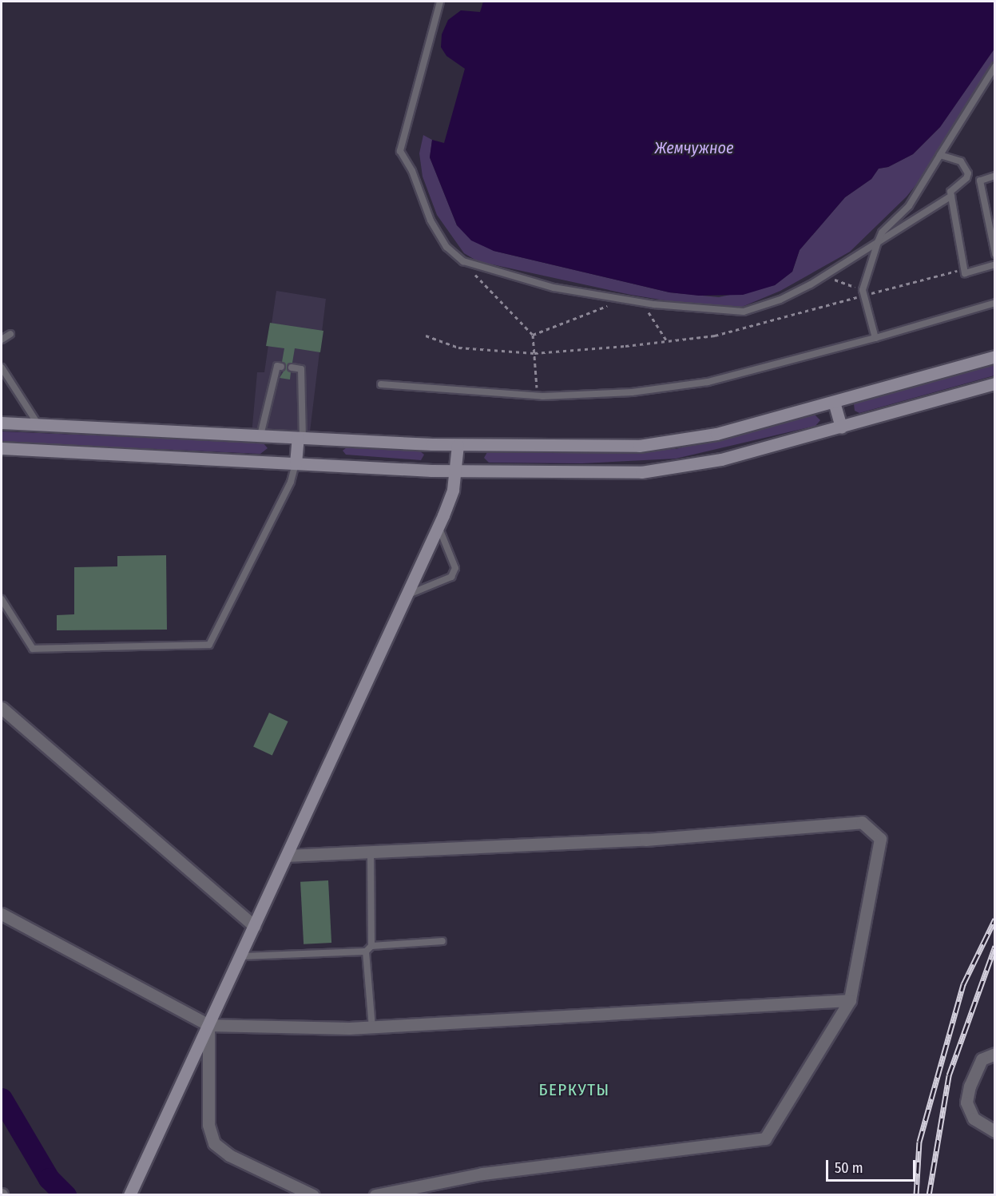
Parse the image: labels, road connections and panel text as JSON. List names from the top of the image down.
{
  "districts": ["БЕРКУТЫ"],
  "water": ["Жемчужное"],
  "scale_bar": "50 m"
}
